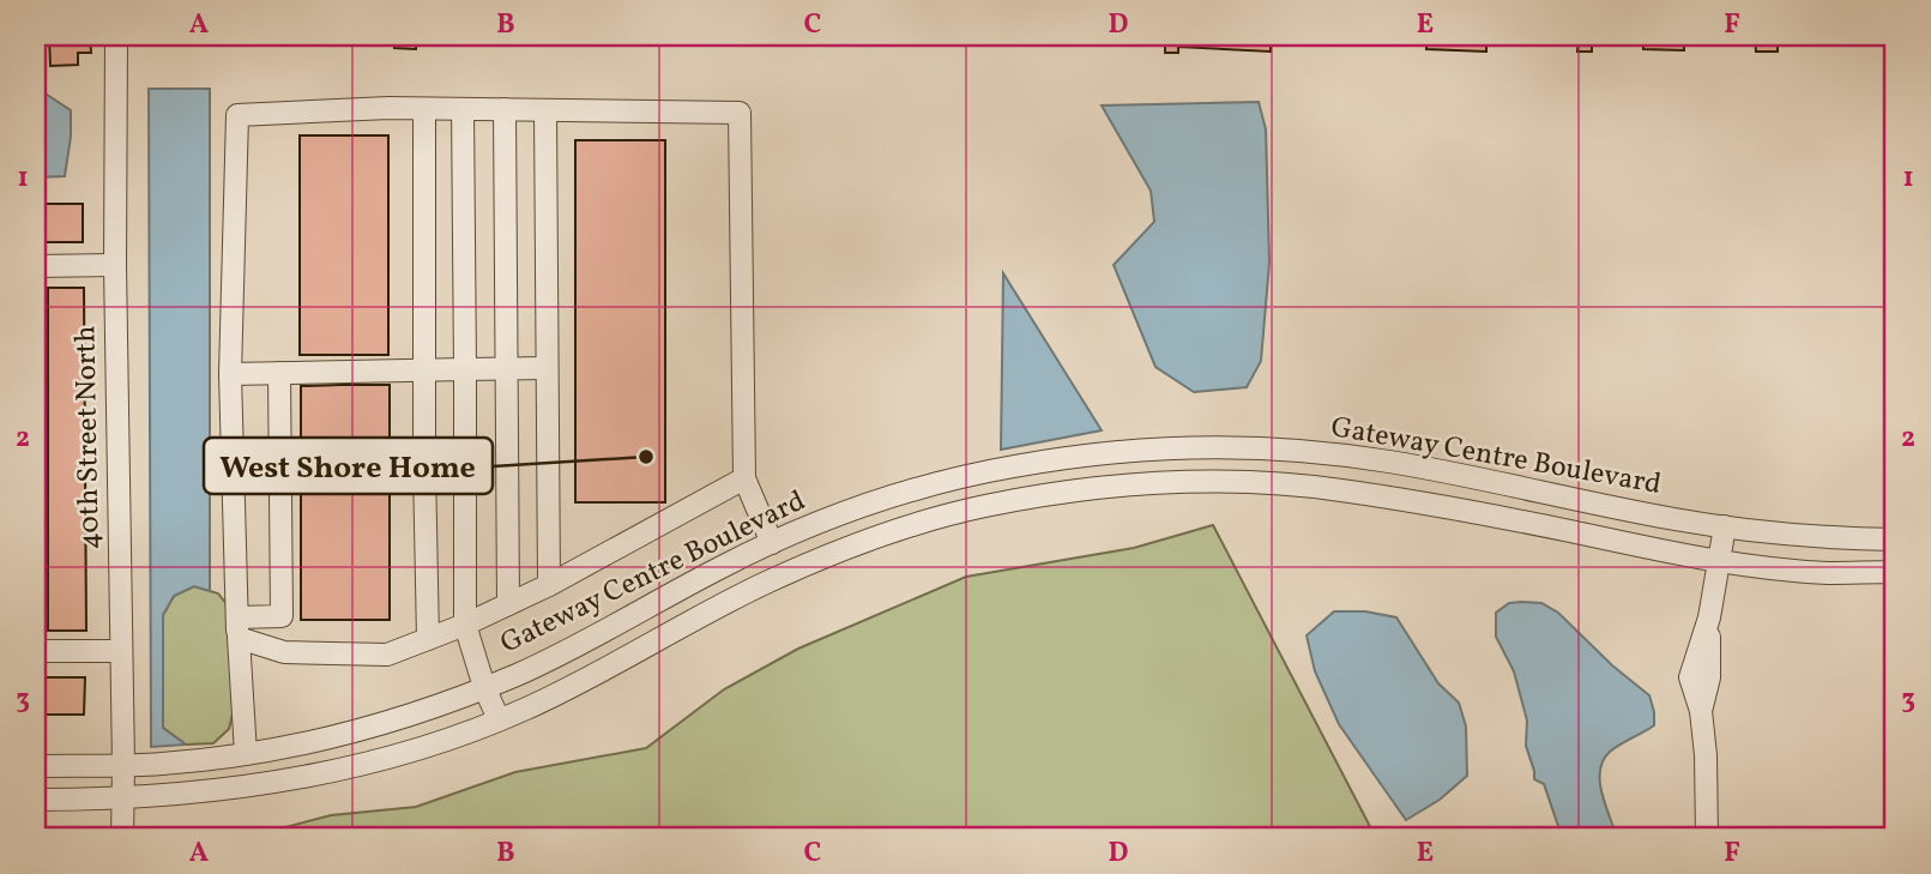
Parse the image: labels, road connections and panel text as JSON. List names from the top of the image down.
{
  "streets": {
    "street": ["40th Street North", "Gateway Centre Boulevard"]
  },
  "crossings": [
    ["40th Street North", "Gateway Centre Boulevard"]
  ],
  "places": ["West Shore Home"],
  "grid": {
    "columns": [
      "A",
      "B",
      "C",
      "D",
      "E",
      "F"
    ],
    "rows": ["1", "2", "3"]
  }
}
